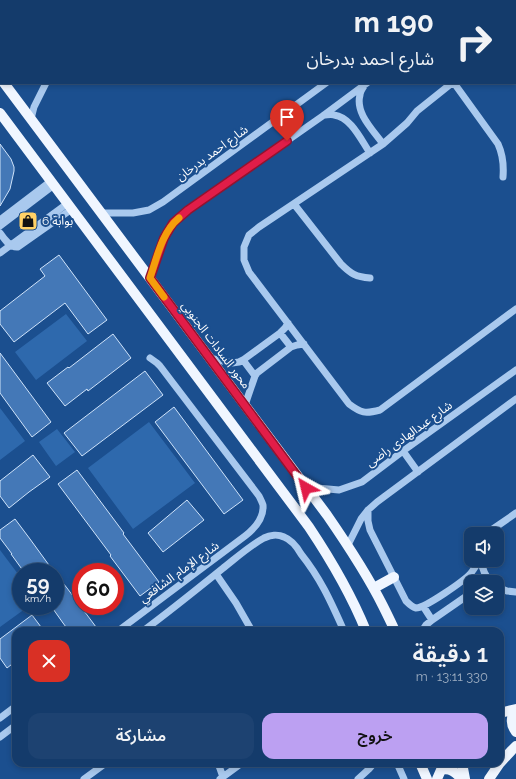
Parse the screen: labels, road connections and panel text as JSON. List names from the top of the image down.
{
  "streets": {
    "main road": ["محور السادات الجنوبي"],
    "street": ["شارع احمد بدرخان", "شارع عبدالهادى راضى", "شارع الإمام الشافعي"]
  },
  "crossings": [
    ["شارع احمد بدرخان", "محور السادات الجنوبي"],
    ["محور السادات الجنوبي", "شارع عبدالهادى راضى"]
  ],
  "places": {
    "shop": ["بوابة 6"]
  },
  "page": {
    "turn": ["190 m", "شارع احمد بدرخان"],
    "speed": "59 km/h",
    "limit": "60",
    "heading": ["1 دقيقة", "330 m · 13:11"],
    "buttons": ["خروج", "مشاركة"]
  }
}
